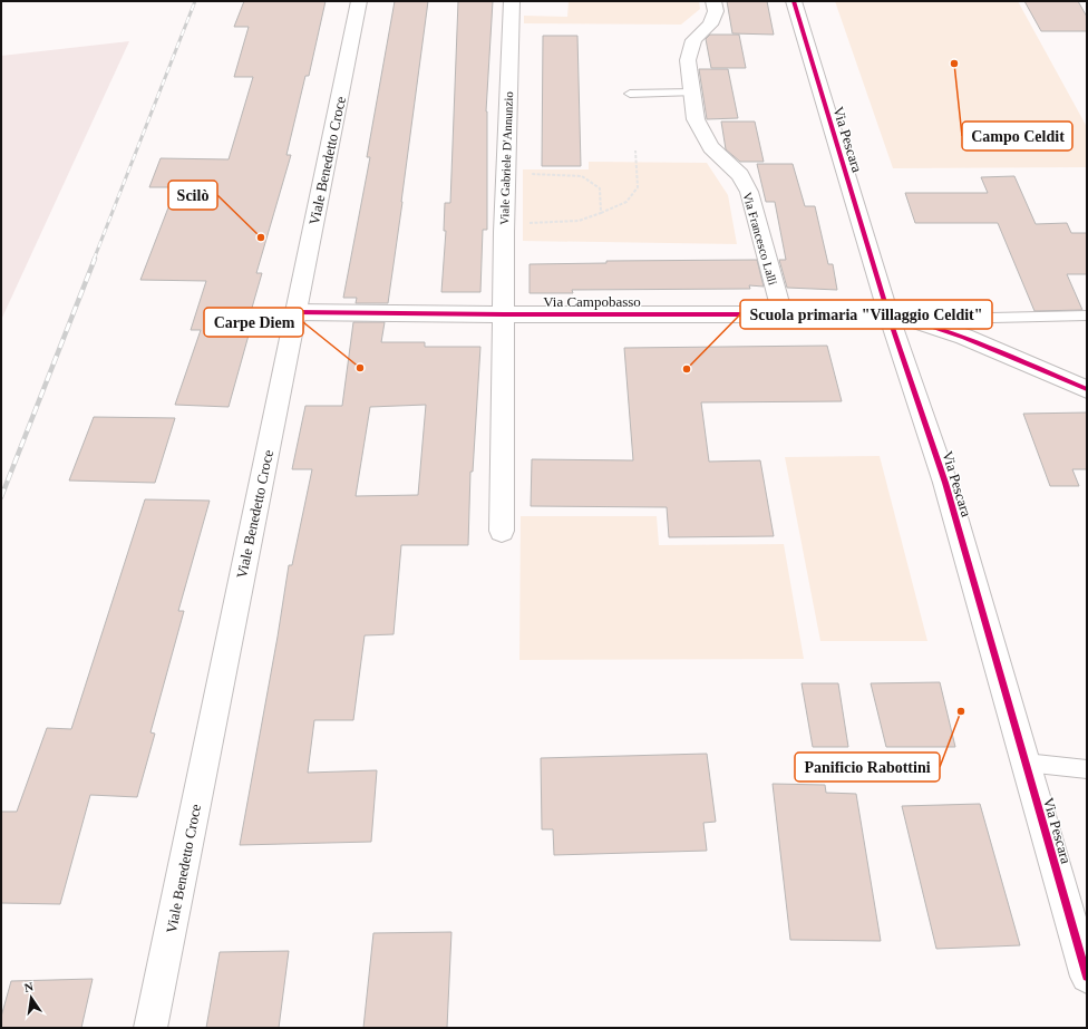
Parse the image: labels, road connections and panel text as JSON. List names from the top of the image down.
{
  "streets": {
    "street": [
      "Via Pescara",
      "Viale Gabriele D'Annunzio",
      "Viale Benedetto Croce",
      "Via Francesco Lalli",
      "Via Campobasso"
    ]
  },
  "crossings": [
    ["Via Pescara", "Via Campobasso"],
    ["Viale Gabriele D'Annunzio", "Via Campobasso"],
    ["Viale Benedetto Croce", "Via Campobasso"],
    ["Via Francesco Lalli", "Via Campobasso"]
  ],
  "places": [
    "Campo Celdit",
    "Scilò",
    "Carpe Diem",
    "Scuola primaria \"Villaggio Celdit\"",
    "Panificio Rabottini"
  ],
  "north": "top"
}
